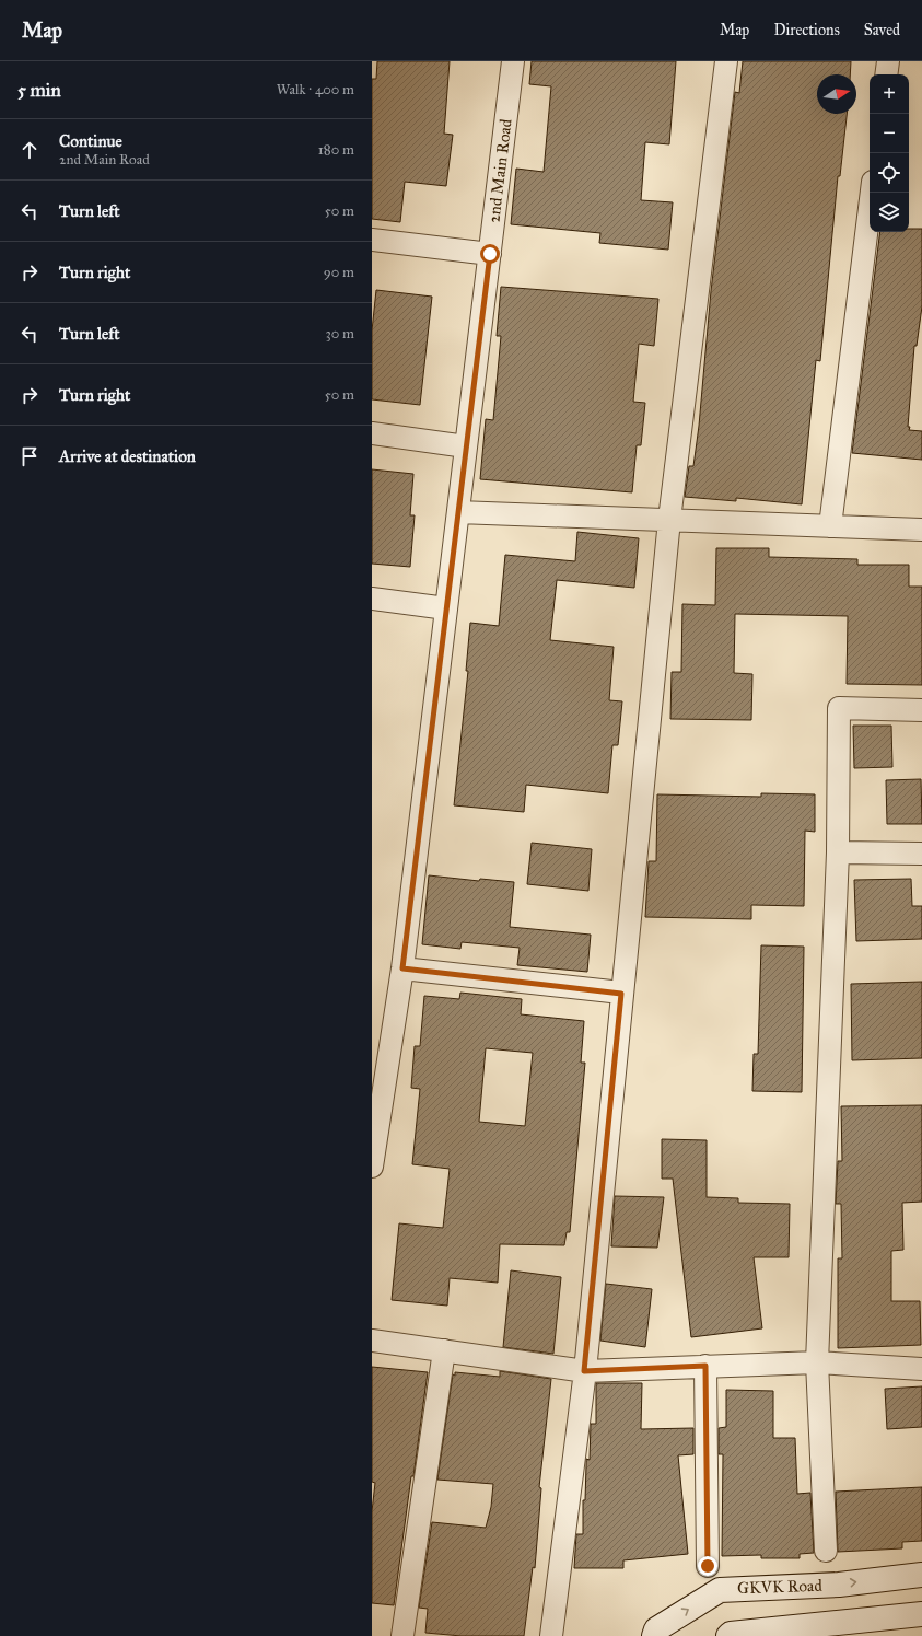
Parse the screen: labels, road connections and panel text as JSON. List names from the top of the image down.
{
  "streets": {
    "main road": ["GKVK Road"],
    "street": ["2nd Main Road"]
  },
  "north": "right",
  "page": {
    "header": "Map",
    "nav": ["Map", "Directions", "Saved"],
    "heading": ["5 min", "Walk · 400 m"],
    "map_buttons": ["+", "−"],
    "list": [
      ["Continue", "2nd Main Road", "180 m"],
      ["Turn left", "50 m"],
      ["Turn right", "90 m"],
      ["Turn left", "30 m"],
      ["Turn right", "50 m"],
      "Arrive at destination"
    ]
  }
}
